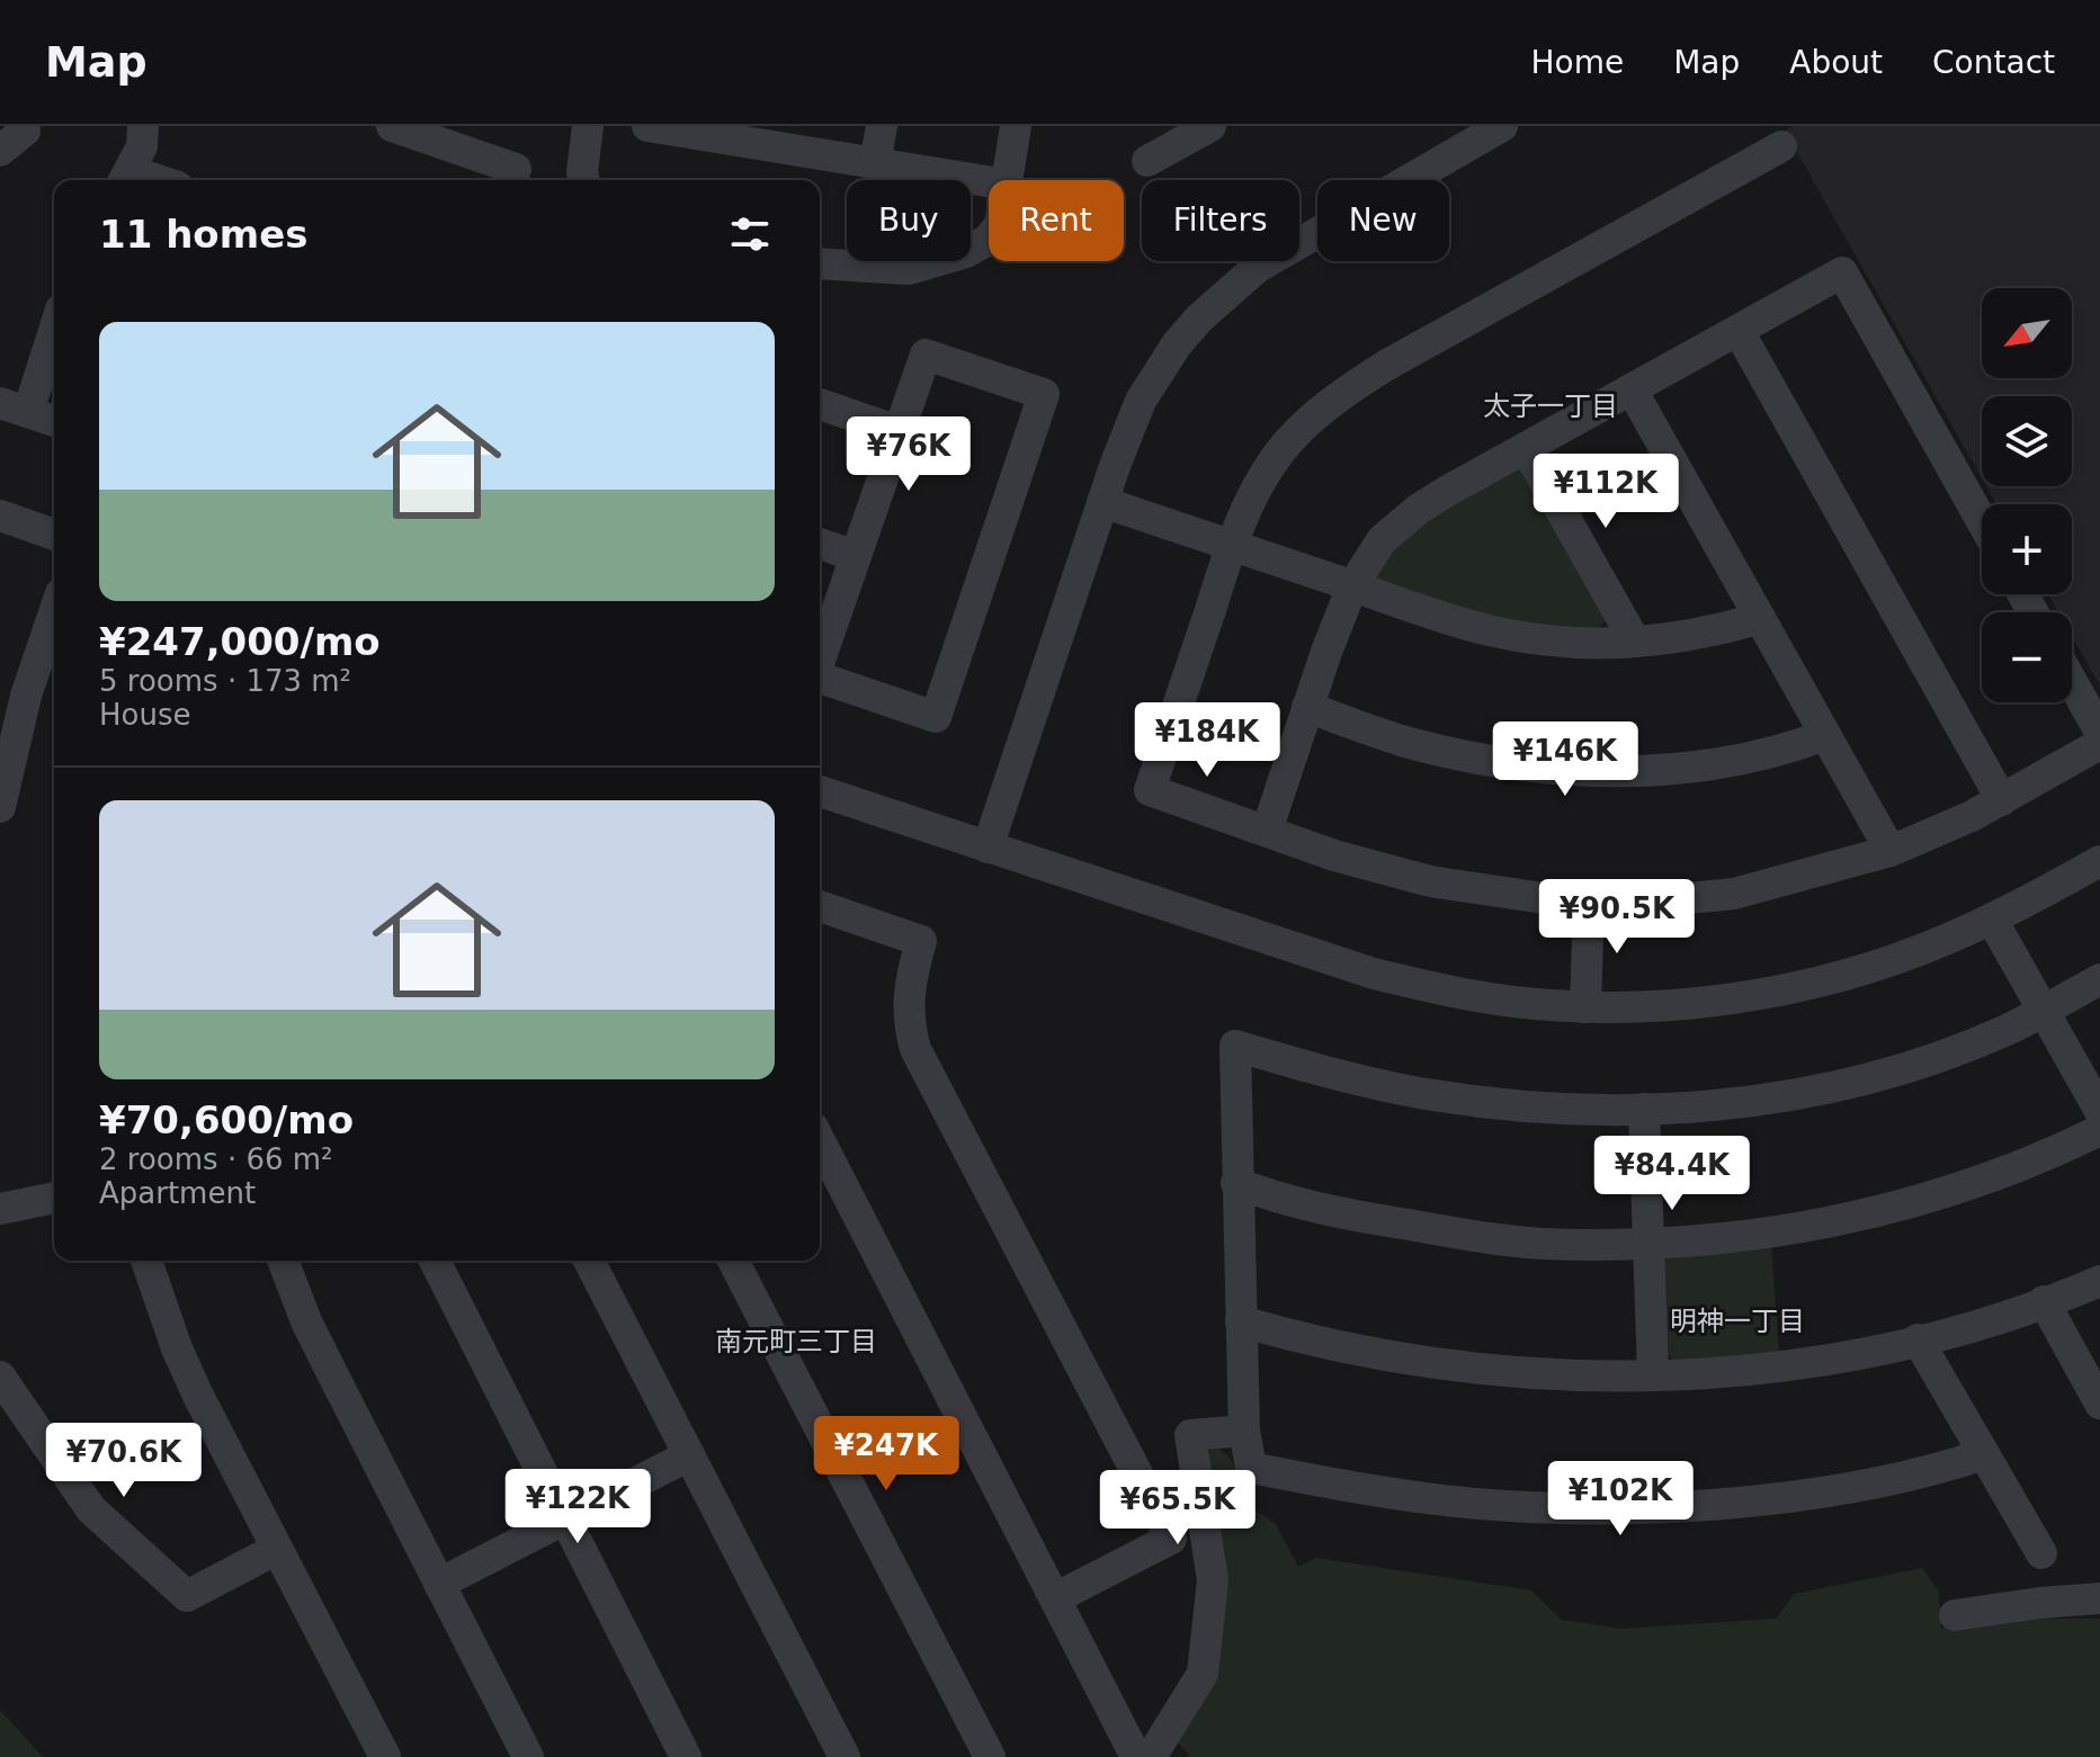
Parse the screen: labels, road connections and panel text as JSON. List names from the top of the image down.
{
  "districts": ["太子一丁目", "明神一丁目", "南元町三丁目"],
  "north": "bottom left",
  "page": {
    "header": "Map",
    "nav": [
      "Home",
      "Map",
      "About",
      "Contact"
    ],
    "chip": [
      "Buy",
      "Rent",
      "Filters",
      "New"
    ],
    "heading": "11 homes",
    "map_buttons": ["+", "−"],
    "list": [
      {
        "name": "¥247,000/mo",
        "note": "5 rooms · 173 m² · House"
      },
      {
        "name": "¥70,600/mo",
        "note": "2 rooms · 66 m² · Apartment"
      }
    ],
    "price": [
      "¥76K",
      "¥112K",
      "¥184K",
      "¥146K",
      "¥90.5K",
      "¥84.4K",
      "¥247K",
      "¥70.6K",
      "¥102K",
      "¥122K",
      "¥65.5K"
    ]
  }
}
